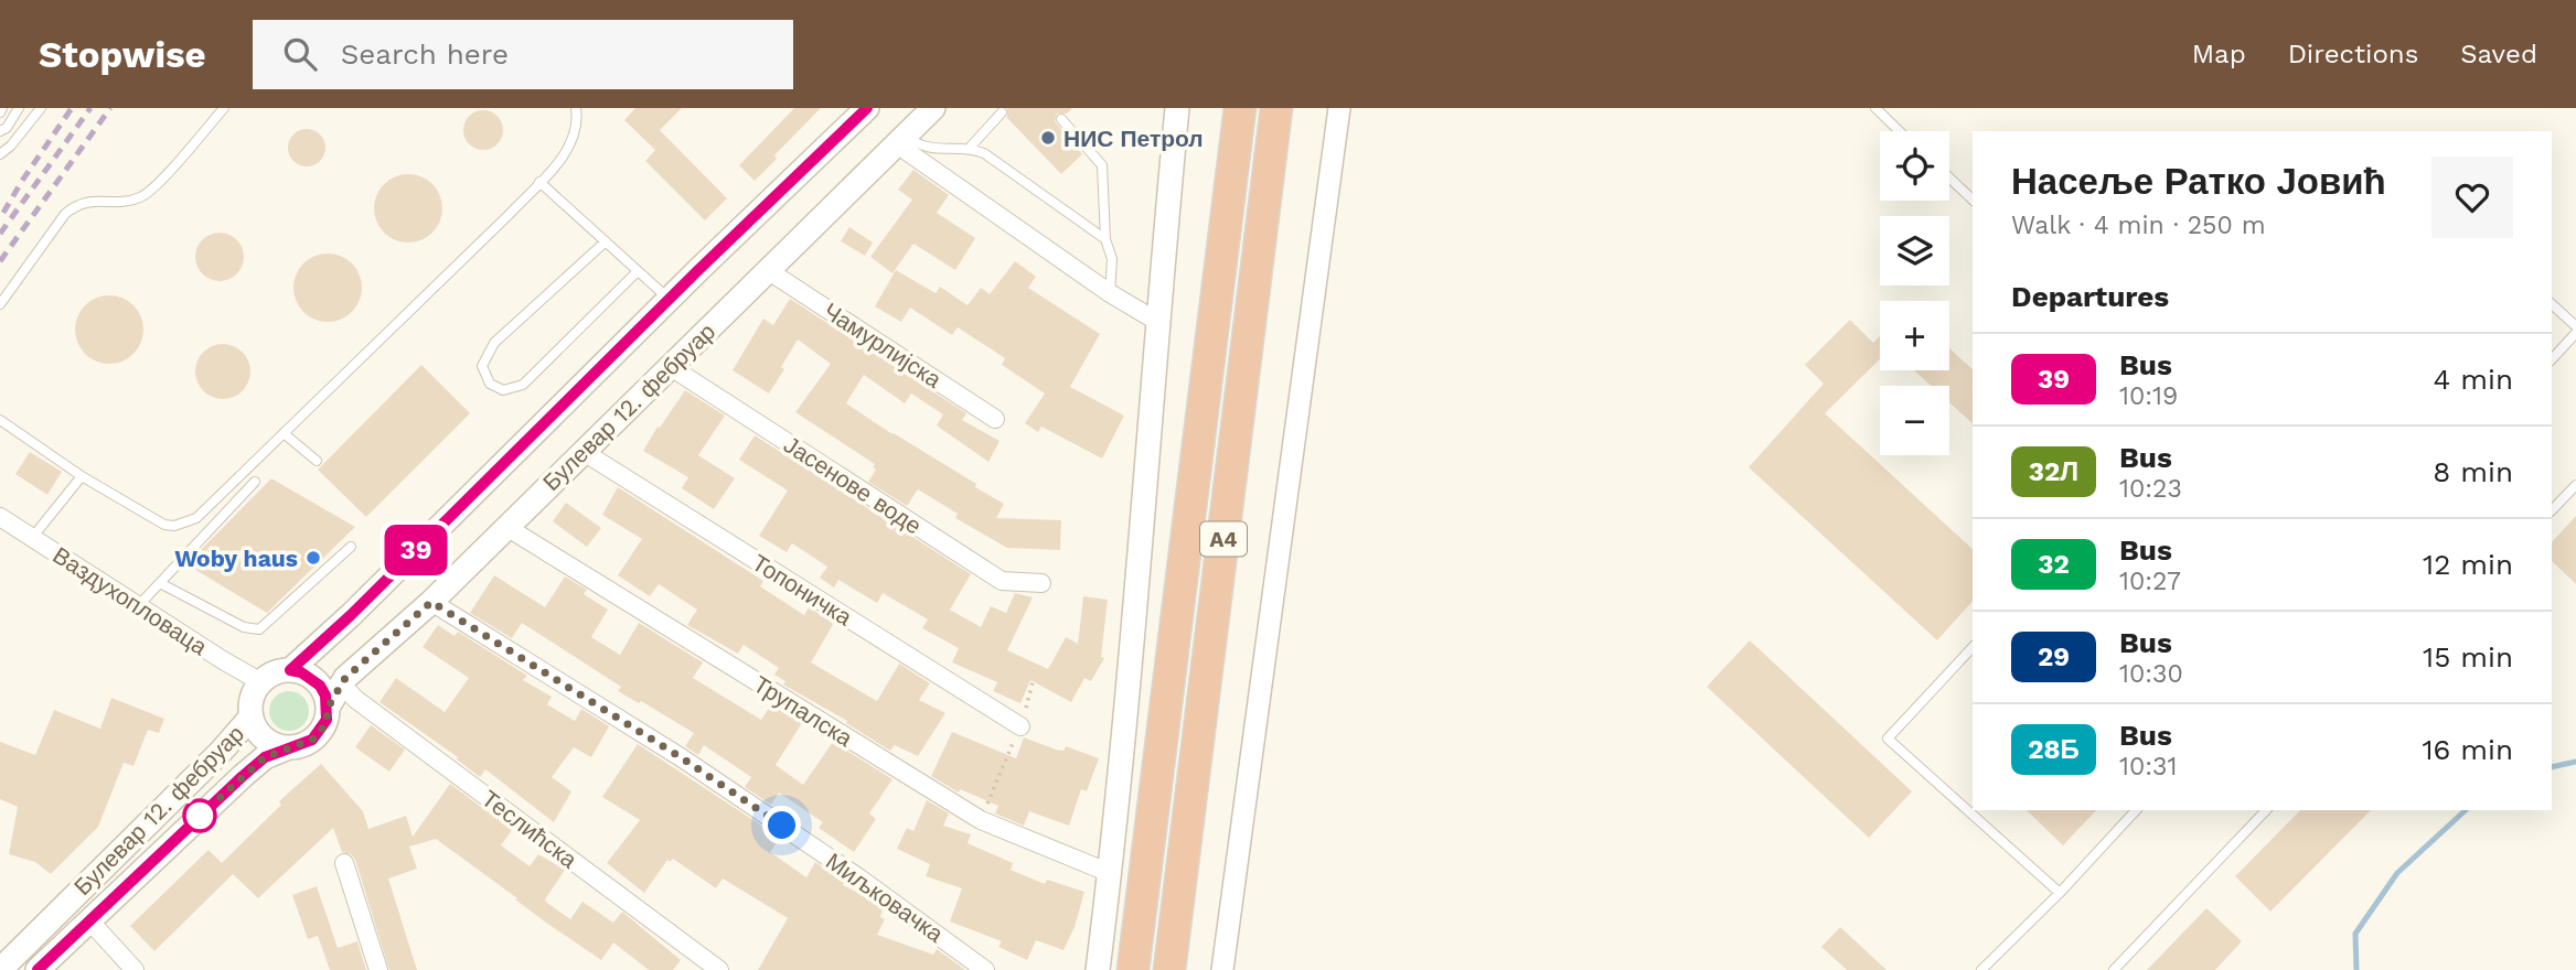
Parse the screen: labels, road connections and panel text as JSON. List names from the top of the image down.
{
  "streets": {
    "highway": ["A4"],
    "main road": ["Булевар 12. фебруар"],
    "street": [
      "Чамурлијска",
      "Јасенове воде",
      "Топоничка",
      "Ваздухопловаца",
      "Трупалска",
      "Теслићска",
      "Миљковачка"
    ]
  },
  "crossings": [
    ["Чамурлијска", "Булевар 12. фебруар"],
    ["Булевар 12. фебруар", "Јасенове воде"],
    ["Булевар 12. фебруар", "Топоничка"],
    ["Булевар 12. фебруар", "Ваздухопловаца"],
    ["Булевар 12. фебруар", "Трупалска"],
    ["Булевар 12. фебруар", "Теслићска"],
    ["Булевар 12. фебруар", "Миљковачка"]
  ],
  "places": ["НИС Петрол", "Woby haus"],
  "lines": ["bus line 39"],
  "page": {
    "header": "Stopwise",
    "search": "Search here",
    "nav": ["Map", "Directions", "Saved"],
    "on_map": "39",
    "map_buttons": ["+", "−"],
    "heading": [
      ["Насеље Ратко Јовић", "Walk · 4 min · 250 m"],
      "Departures"
    ],
    "list": [
      {
        "mark": "39",
        "name": "Bus",
        "note": "10:19",
        "value": "4 min"
      },
      {
        "mark": "32Л",
        "name": "Bus",
        "note": "10:23",
        "value": "8 min"
      },
      {
        "mark": "32",
        "name": "Bus",
        "note": "10:27",
        "value": "12 min"
      },
      {
        "mark": "29",
        "name": "Bus",
        "note": "10:30",
        "value": "15 min"
      },
      {
        "mark": "28Б",
        "name": "Bus",
        "note": "10:31",
        "value": "16 min"
      }
    ]
  }
}
